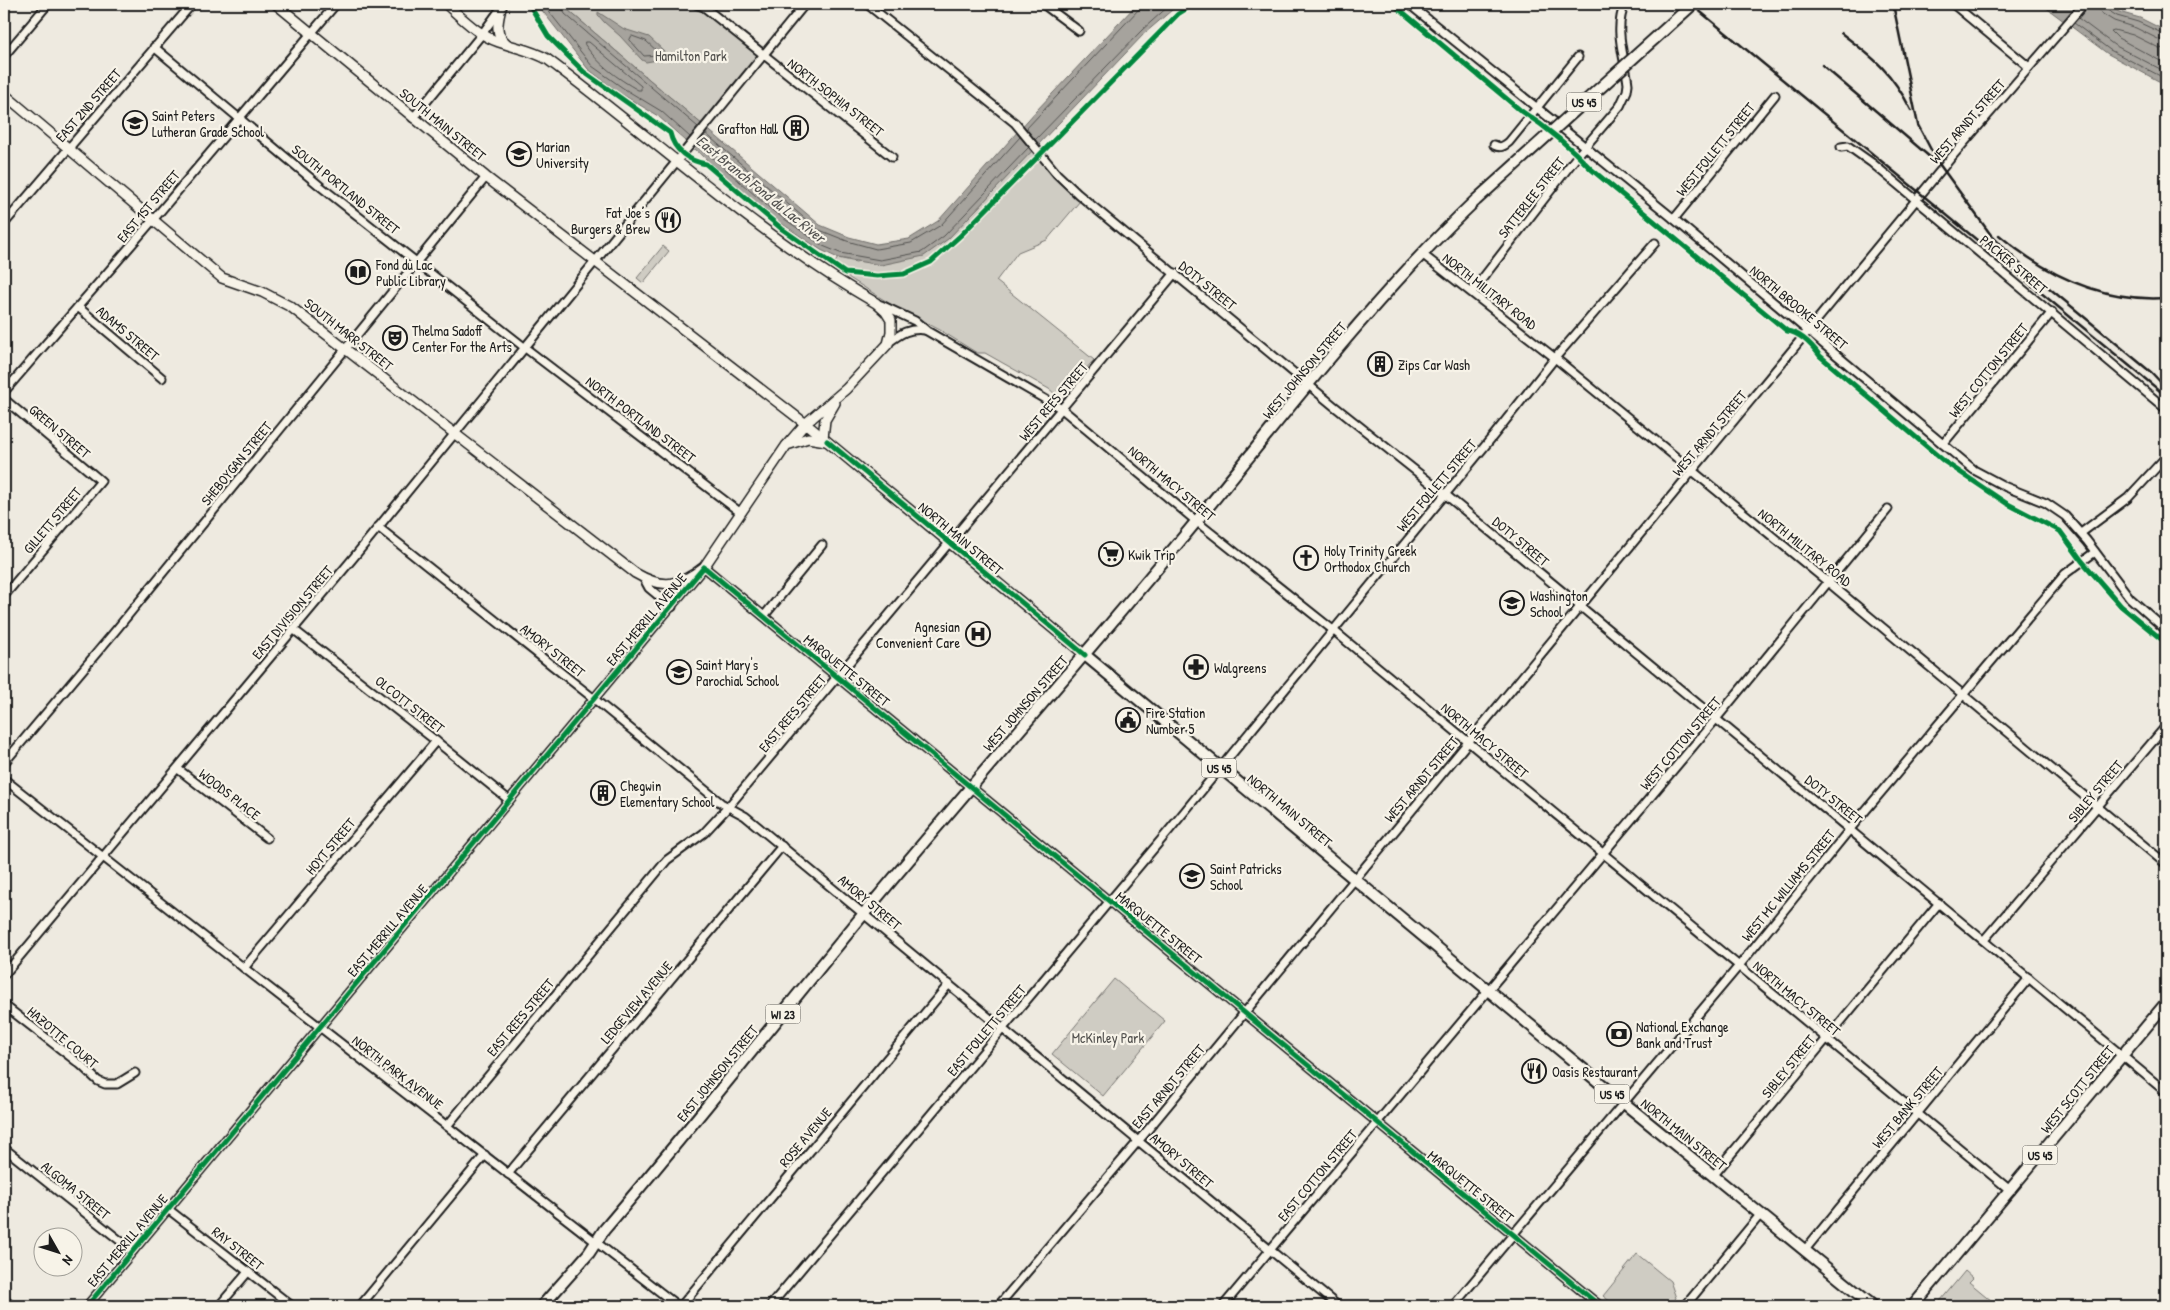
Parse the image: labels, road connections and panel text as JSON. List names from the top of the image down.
{
  "streets": {
    "main road": [
      "US 45",
      "SOUTH MAIN STREET",
      "SOUTH MARR STREET",
      "WEST JOHNSON STREET",
      "NORTH MACY STREET",
      "NORTH MAIN STREET",
      "EAST MERRILL AVENUE",
      "WI 23",
      "EAST JOHNSON STREET",
      "WEST SCOTT STREET"
    ],
    "street": [
      "NORTH SOPHIA STREET",
      "EAST 2ND STREET",
      "WEST ARNDT STREET",
      "WEST FOLLETT STREET",
      "SOUTH PORTLAND STREET",
      "SATTERLEE STREET",
      "EAST 1ST STREET",
      "PACKER STREET",
      "DOTY STREET",
      "NORTH MILITARY ROAD",
      "NORTH BROOKE STREET",
      "ADAMS STREET",
      "WEST COTTON STREET",
      "WEST REES STREET",
      "NORTH PORTLAND STREET",
      "GREEN STREET",
      "SHEBOYGAN STREET",
      "GILLETT STREET",
      "EAST DIVISION STREET",
      "AMORY STREET",
      "MARQUETTE STREET",
      "OLCOTT STREET",
      "EAST REES STREET",
      "SIBLEY STREET",
      "WOODS PLACE",
      "HOYT STREET",
      "WEST MC WILLIAMS STREET",
      "LEDGEVIEW AVENUE",
      "EAST FOLLETT STREET",
      "HAZOTTE COURT",
      "NORTH PARK AVENUE",
      "EAST ARNDT STREET",
      "WEST BANK STREET",
      "ROSE AVENUE",
      "EAST COTTON STREET",
      "ALGOMA STREET",
      "RAY STREET"
    ]
  },
  "crossings": [
    ["NORTH SOPHIA STREET", "EAST DIVISION STREET"],
    ["EAST 2ND STREET", "SOUTH PORTLAND STREET"],
    ["EAST 2ND STREET", "SOUTH MARR STREET"],
    ["WEST ARNDT STREET", "PACKER STREET"],
    ["WEST ARNDT STREET", "DOTY STREET"],
    ["WEST ARNDT STREET", "NORTH MILITARY ROAD"],
    ["WEST ARNDT STREET", "NORTH BROOKE STREET"],
    ["WEST ARNDT STREET", "NORTH MACY STREET"],
    ["WEST ARNDT STREET", "NORTH MAIN STREET"],
    ["WEST ARNDT STREET", "EAST ARNDT STREET"],
    ["SOUTH MAIN STREET", "EAST 1ST STREET"],
    ["SOUTH MAIN STREET", "SHEBOYGAN STREET"],
    ["SOUTH MAIN STREET", "NORTH MAIN STREET"],
    ["SOUTH MAIN STREET", "EAST DIVISION STREET"],
    ["WEST FOLLETT STREET", "DOTY STREET"],
    ["WEST FOLLETT STREET", "NORTH MILITARY ROAD"],
    ["WEST FOLLETT STREET", "NORTH BROOKE STREET"],
    ["WEST FOLLETT STREET", "NORTH MACY STREET"],
    ["WEST FOLLETT STREET", "NORTH MAIN STREET"],
    ["WEST FOLLETT STREET", "EAST FOLLETT STREET"],
    ["SOUTH PORTLAND STREET", "EAST 1ST STREET"],
    ["SOUTH PORTLAND STREET", "NORTH PORTLAND STREET"],
    ["SOUTH PORTLAND STREET", "SHEBOYGAN STREET"],
    ["SOUTH PORTLAND STREET", "EAST DIVISION STREET"],
    ["SATTERLEE STREET", "NORTH MILITARY ROAD"],
    ["SATTERLEE STREET", "NORTH BROOKE STREET"],
    ["EAST 1ST STREET", "ADAMS STREET"],
    ["EAST 1ST STREET", "SOUTH MARR STREET"],
    ["PACKER STREET", "WEST COTTON STREET"],
    ["DOTY STREET", "WEST JOHNSON STREET"],
    ["DOTY STREET", "WEST COTTON STREET"],
    ["DOTY STREET", "WEST REES STREET"],
    ["DOTY STREET", "SIBLEY STREET"],
    ["DOTY STREET", "WEST MC WILLIAMS STREET"],
    ["DOTY STREET", "WEST SCOTT STREET"],
    ["DOTY STREET", "WEST BANK STREET"],
    ["NORTH MILITARY ROAD", "WEST JOHNSON STREET"],
    ["NORTH MILITARY ROAD", "WEST COTTON STREET"],
    ["NORTH MILITARY ROAD", "SIBLEY STREET"],
    ["NORTH MILITARY ROAD", "WEST MC WILLIAMS STREET"],
    ["NORTH BROOKE STREET", "WEST COTTON STREET"],
    ["NORTH BROOKE STREET", "WEST MC WILLIAMS STREET"],
    ["SOUTH MARR STREET", "SHEBOYGAN STREET"],
    ["SOUTH MARR STREET", "EAST DIVISION STREET"],
    ["SOUTH MARR STREET", "EAST MERRILL AVENUE"],
    ["WEST JOHNSON STREET", "NORTH MACY STREET"],
    ["WEST JOHNSON STREET", "NORTH MAIN STREET"],
    ["WEST JOHNSON STREET", "MARQUETTE STREET"],
    ["WEST JOHNSON STREET", "EAST JOHNSON STREET"],
    ["WEST COTTON STREET", "NORTH MACY STREET"],
    ["WEST COTTON STREET", "NORTH MAIN STREET"],
    ["WEST COTTON STREET", "EAST COTTON STREET"],
    ["WEST REES STREET", "NORTH MACY STREET"],
    ["WEST REES STREET", "NORTH MAIN STREET"],
    ["WEST REES STREET", "EAST REES STREET"],
    ["NORTH PORTLAND STREET", "EAST DIVISION STREET"],
    ["NORTH PORTLAND STREET", "EAST MERRILL AVENUE"],
    ["GREEN STREET", "GILLETT STREET"],
    ["NORTH MACY STREET", "EAST DIVISION STREET"],
    ["NORTH MACY STREET", "SIBLEY STREET"],
    ["NORTH MACY STREET", "WEST MC WILLIAMS STREET"],
    ["NORTH MACY STREET", "WEST SCOTT STREET"],
    ["NORTH MACY STREET", "WEST BANK STREET"],
    ["NORTH MAIN STREET", "EAST DIVISION STREET"],
    ["NORTH MAIN STREET", "EAST MERRILL AVENUE"],
    ["NORTH MAIN STREET", "EAST REES STREET"],
    ["NORTH MAIN STREET", "SIBLEY STREET"],
    ["NORTH MAIN STREET", "WEST MC WILLIAMS STREET"],
    ["NORTH MAIN STREET", "EAST FOLLETT STREET"],
    ["NORTH MAIN STREET", "EAST ARNDT STREET"],
    ["NORTH MAIN STREET", "WEST BANK STREET"],
    ["NORTH MAIN STREET", "EAST COTTON STREET"],
    ["EAST DIVISION STREET", "AMORY STREET"],
    ["EAST DIVISION STREET", "OLCOTT STREET"],
    ["EAST DIVISION STREET", "WOODS PLACE"],
    ["EAST DIVISION STREET", "NORTH PARK AVENUE"],
    ["EAST MERRILL AVENUE", "AMORY STREET"],
    ["EAST MERRILL AVENUE", "MARQUETTE STREET"],
    ["EAST MERRILL AVENUE", "OLCOTT STREET"],
    ["EAST MERRILL AVENUE", "NORTH PARK AVENUE"],
    ["EAST MERRILL AVENUE", "ALGOMA STREET"],
    ["EAST MERRILL AVENUE", "RAY STREET"],
    ["AMORY STREET", "EAST REES STREET"],
    ["AMORY STREET", "LEDGEVIEW AVENUE"],
    ["AMORY STREET", "EAST FOLLETT STREET"],
    ["AMORY STREET", "EAST JOHNSON STREET"],
    ["AMORY STREET", "EAST ARNDT STREET"],
    ["AMORY STREET", "ROSE AVENUE"],
    ["AMORY STREET", "EAST COTTON STREET"],
    ["MARQUETTE STREET", "EAST REES STREET"],
    ["MARQUETTE STREET", "WEST MC WILLIAMS STREET"],
    ["MARQUETTE STREET", "EAST FOLLETT STREET"],
    ["MARQUETTE STREET", "EAST JOHNSON STREET"],
    ["MARQUETTE STREET", "EAST ARNDT STREET"],
    ["MARQUETTE STREET", "EAST COTTON STREET"],
    ["OLCOTT STREET", "HOYT STREET"],
    ["EAST REES STREET", "NORTH PARK AVENUE"],
    ["HOYT STREET", "NORTH PARK AVENUE"],
    ["LEDGEVIEW AVENUE", "NORTH PARK AVENUE"],
    ["NORTH PARK AVENUE", "EAST JOHNSON STREET"],
    ["NORTH PARK AVENUE", "ROSE AVENUE"]
  ],
  "water": ["East Branch Fond du Lac River"],
  "parks": ["Hamilton Park", "McKinley Park"],
  "places": {
    "school or university": [
      "Saint Peters Lutheran Grade School",
      "Marian University",
      "Washington School",
      "Saint Mary's Parochial School",
      "Saint Patricks School"
    ],
    "building": ["Grafton Hall", "Zips Car Wash", "Chegwin Elementary School"],
    "restaurant": ["Fat Joe’s Burgers & Brew", "Oasis Restaurant"],
    "library": ["Fond du Lac Public Library"],
    "theatre": ["Thelma Sadoff Center For the Arts"],
    "supermarket": ["Kwik Trip"],
    "church": ["Holy Trinity Greek Orthodox Church"],
    "hospital": ["Agnesian Convenient Care"],
    "pharmacy": ["Walgreens"],
    "public building": ["Fire Station Number 5"],
    "bank": ["National Exchange Bank and Trust"]
  },
  "north": "bottom right"
}
